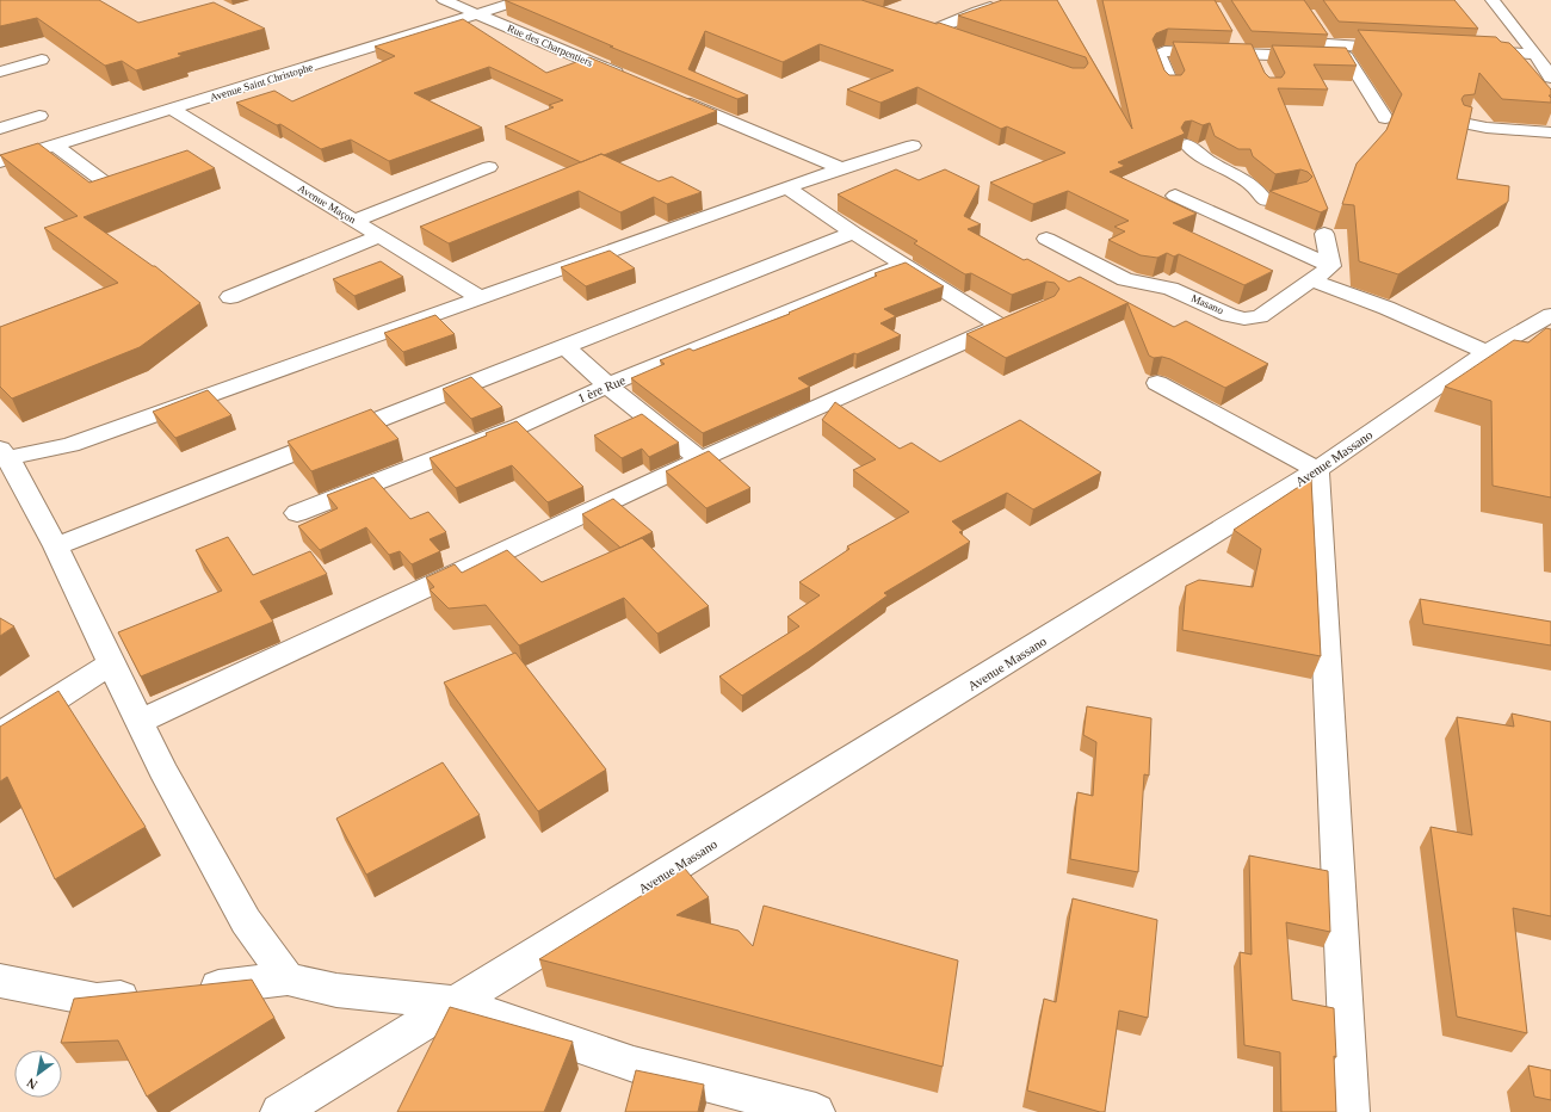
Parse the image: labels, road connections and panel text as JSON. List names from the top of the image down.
{
  "streets": {
    "street": [
      "Rue des Charpentiers",
      "Avenue Saint Christophe",
      "Avenue Maçon",
      "Masano",
      "1 ère Rue",
      "Avenue Massano"
    ]
  },
  "crossings": [
    ["Rue des Charpentiers", "Avenue Saint Christophe"],
    ["Avenue Saint Christophe", "Avenue Maçon"]
  ],
  "north": "bottom left"
}
